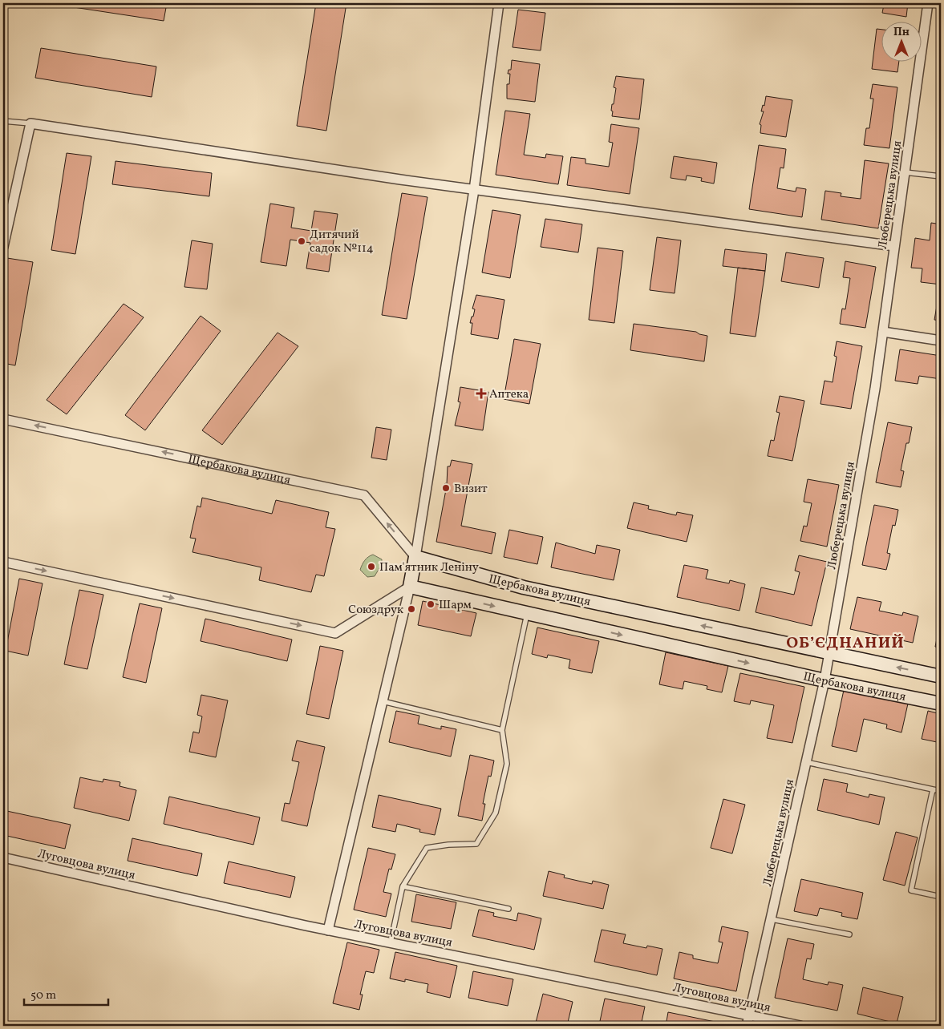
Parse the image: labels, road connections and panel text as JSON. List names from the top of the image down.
{
  "streets": {
    "street": ["Люберецька вулиця", "Щербакова вулиця", "Луговцова вулиця"]
  },
  "crossings": [
    ["Люберецька вулиця", "Щербакова вулиця"],
    ["Люберецька вулиця", "Луговцова вулиця"]
  ],
  "districts": ["ОБ’ЄДНАНИЙ"],
  "places": {
    "other": [
      "Дитячий садок №114",
      "Визит",
      "Пам'ятник Леніну",
      "Шарм",
      "Союздрук"
    ],
    "health": ["Аптека"]
  },
  "scale_bar": "50 m",
  "north": "top"
}
